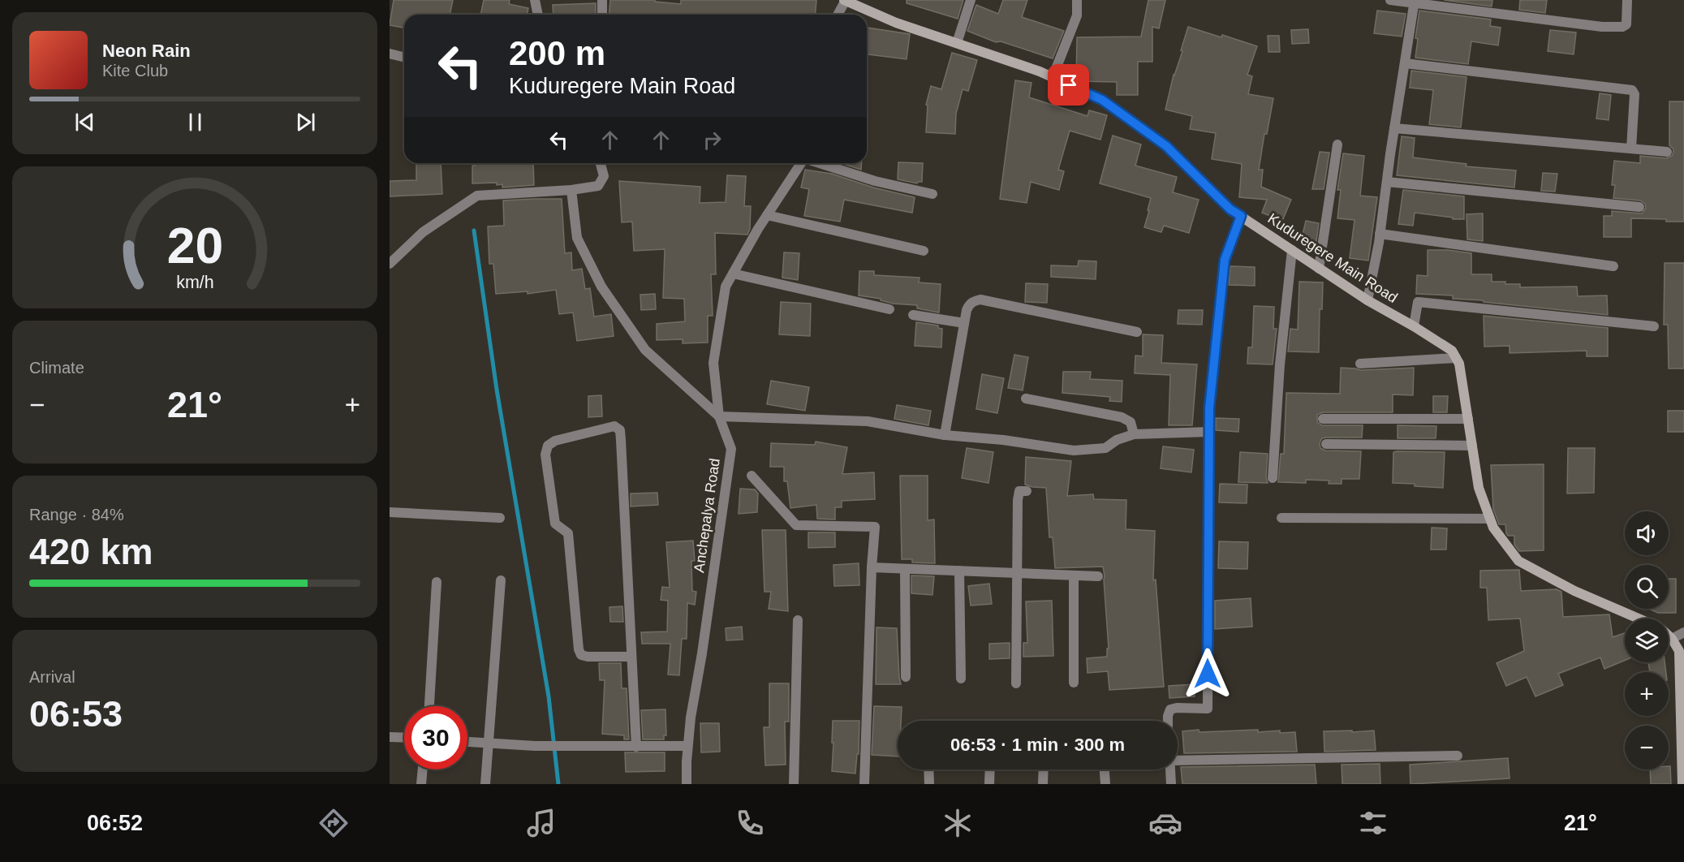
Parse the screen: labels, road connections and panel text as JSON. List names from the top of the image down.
{
  "streets": {
    "street": ["Kuduregere Main Road", "Anchepalya Road"]
  },
  "page": {
    "turn": ["200 m", "Kuduregere Main Road"],
    "song": ["Neon Rain", "Kite Club"],
    "tile": [
      "Climate",
      ["Range · 84%", "420 km"],
      ["Arrival", "06:53"]
    ],
    "heat": ["−", "21°", "+"],
    "map_buttons": ["+", "−"],
    "limit": "30",
    "trip": "06:53 · 1 min · 300 m",
    "tabs": ["06:52", "21°"],
    "gauge": ["20", "km/h"]
  }
}
